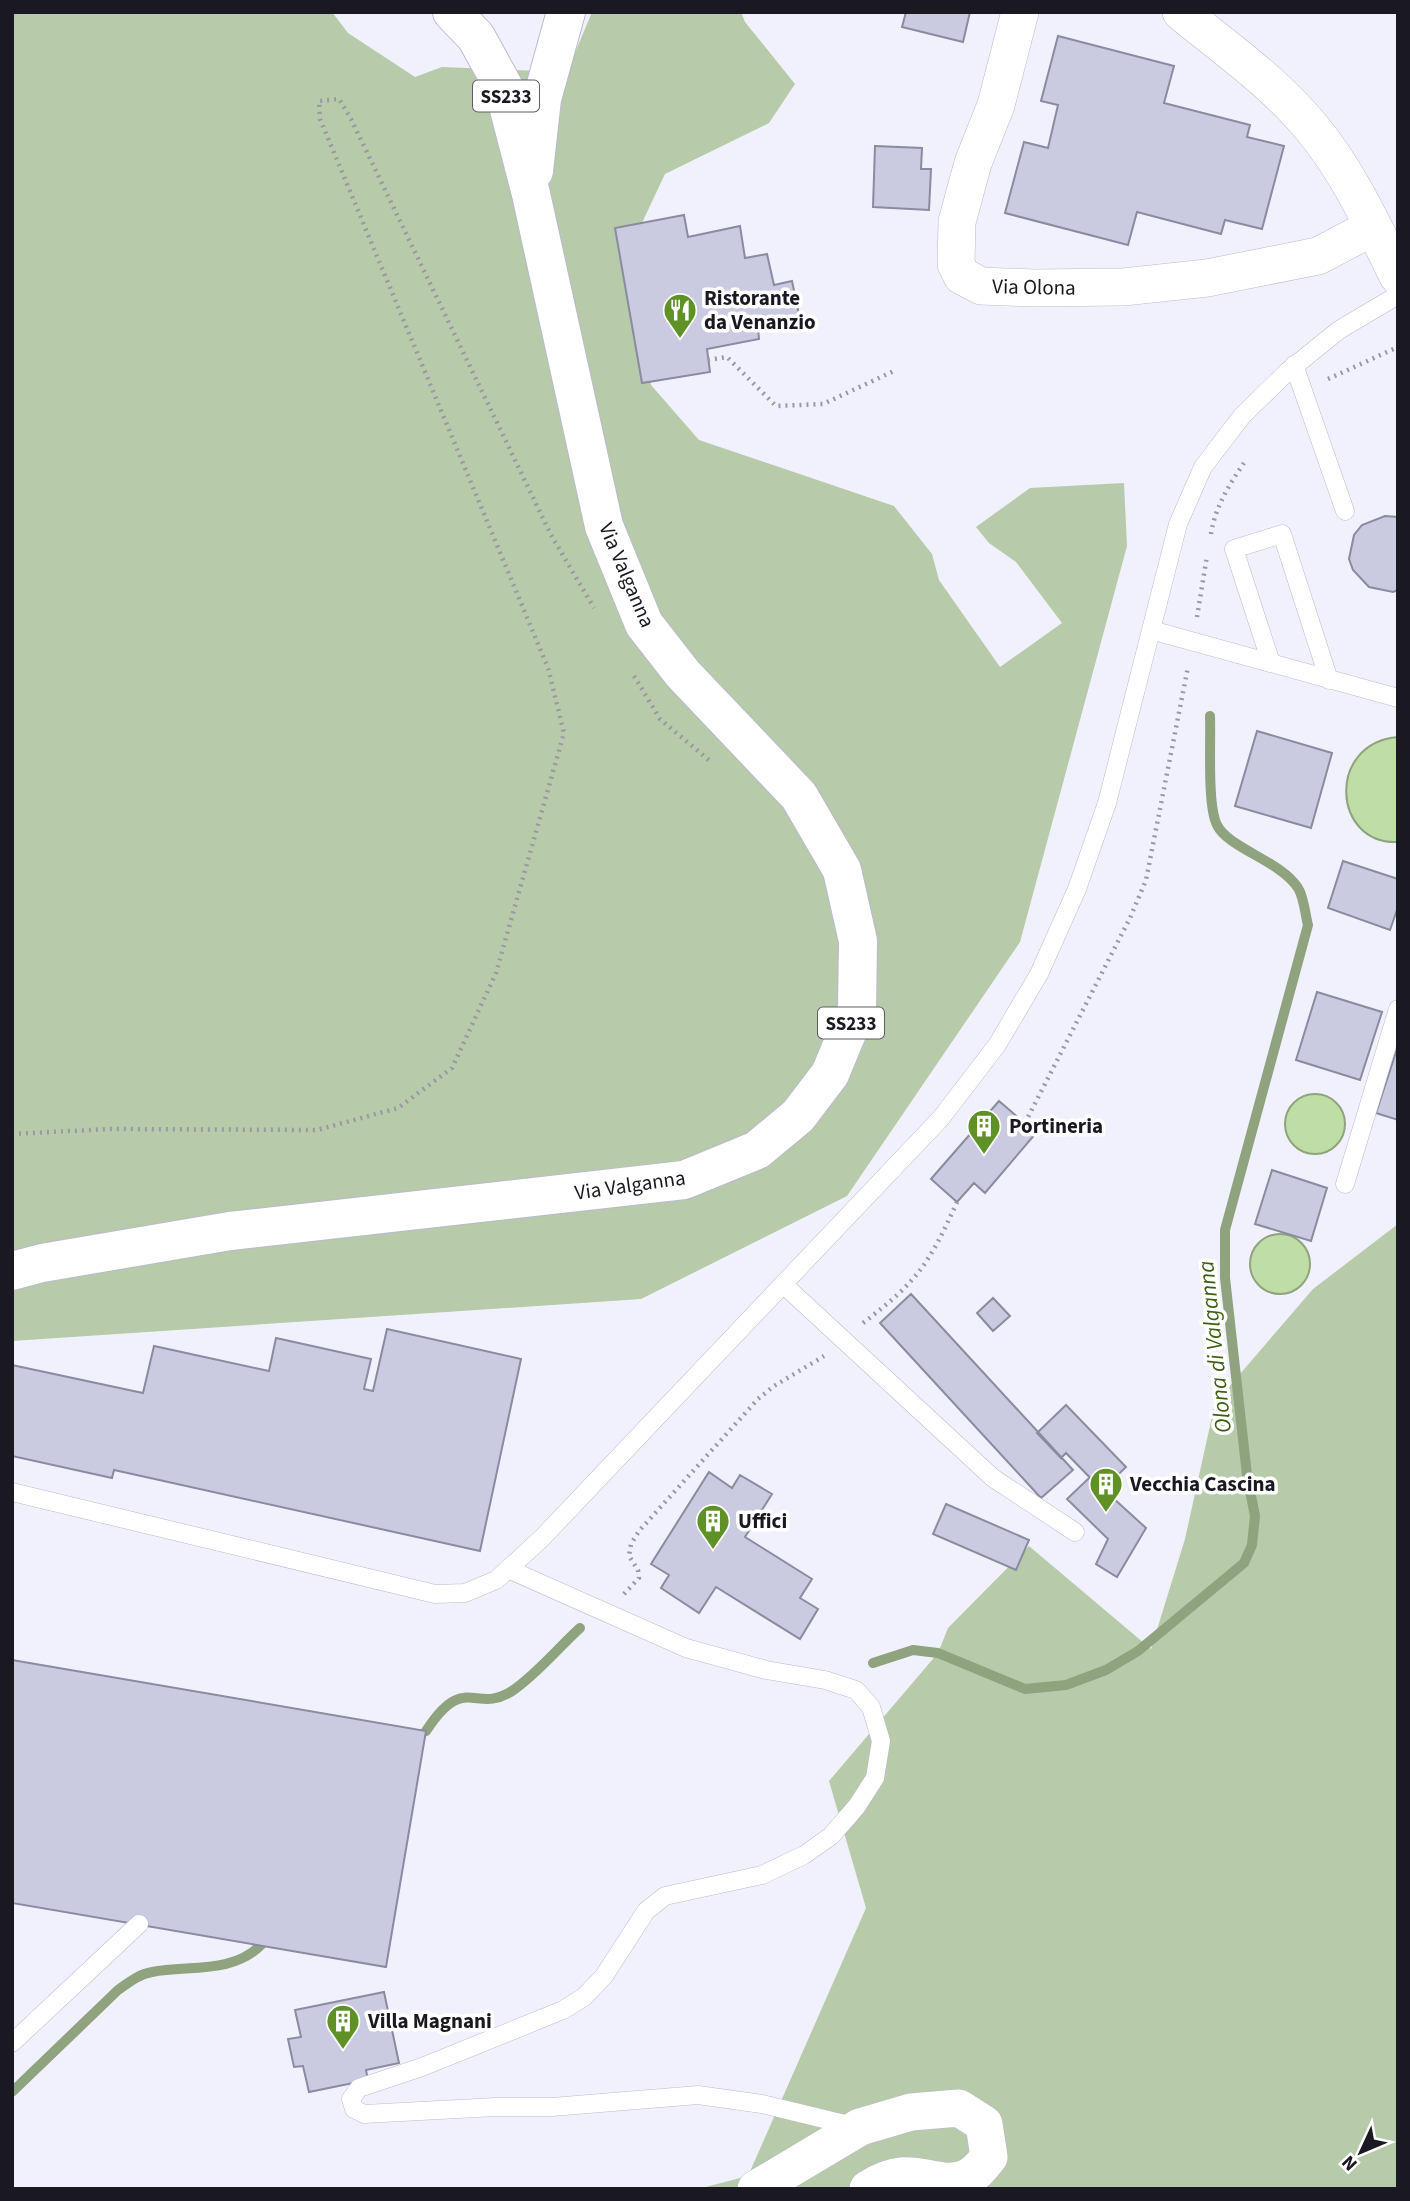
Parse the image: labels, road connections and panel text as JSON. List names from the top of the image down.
{
  "streets": {
    "main road": ["SS233", "Via Valganna"],
    "street": ["Via Olona"]
  },
  "crossings": [
    ["SS233", "Via Valganna"]
  ],
  "water": ["Olona di Valganna"],
  "places": {
    "restaurant": ["Ristorante da Venanzio"],
    "building": [
      "Portineria",
      "Vecchia Cascina",
      "Uffici",
      "Villa Magnani"
    ]
  },
  "north": "bottom left"
}
